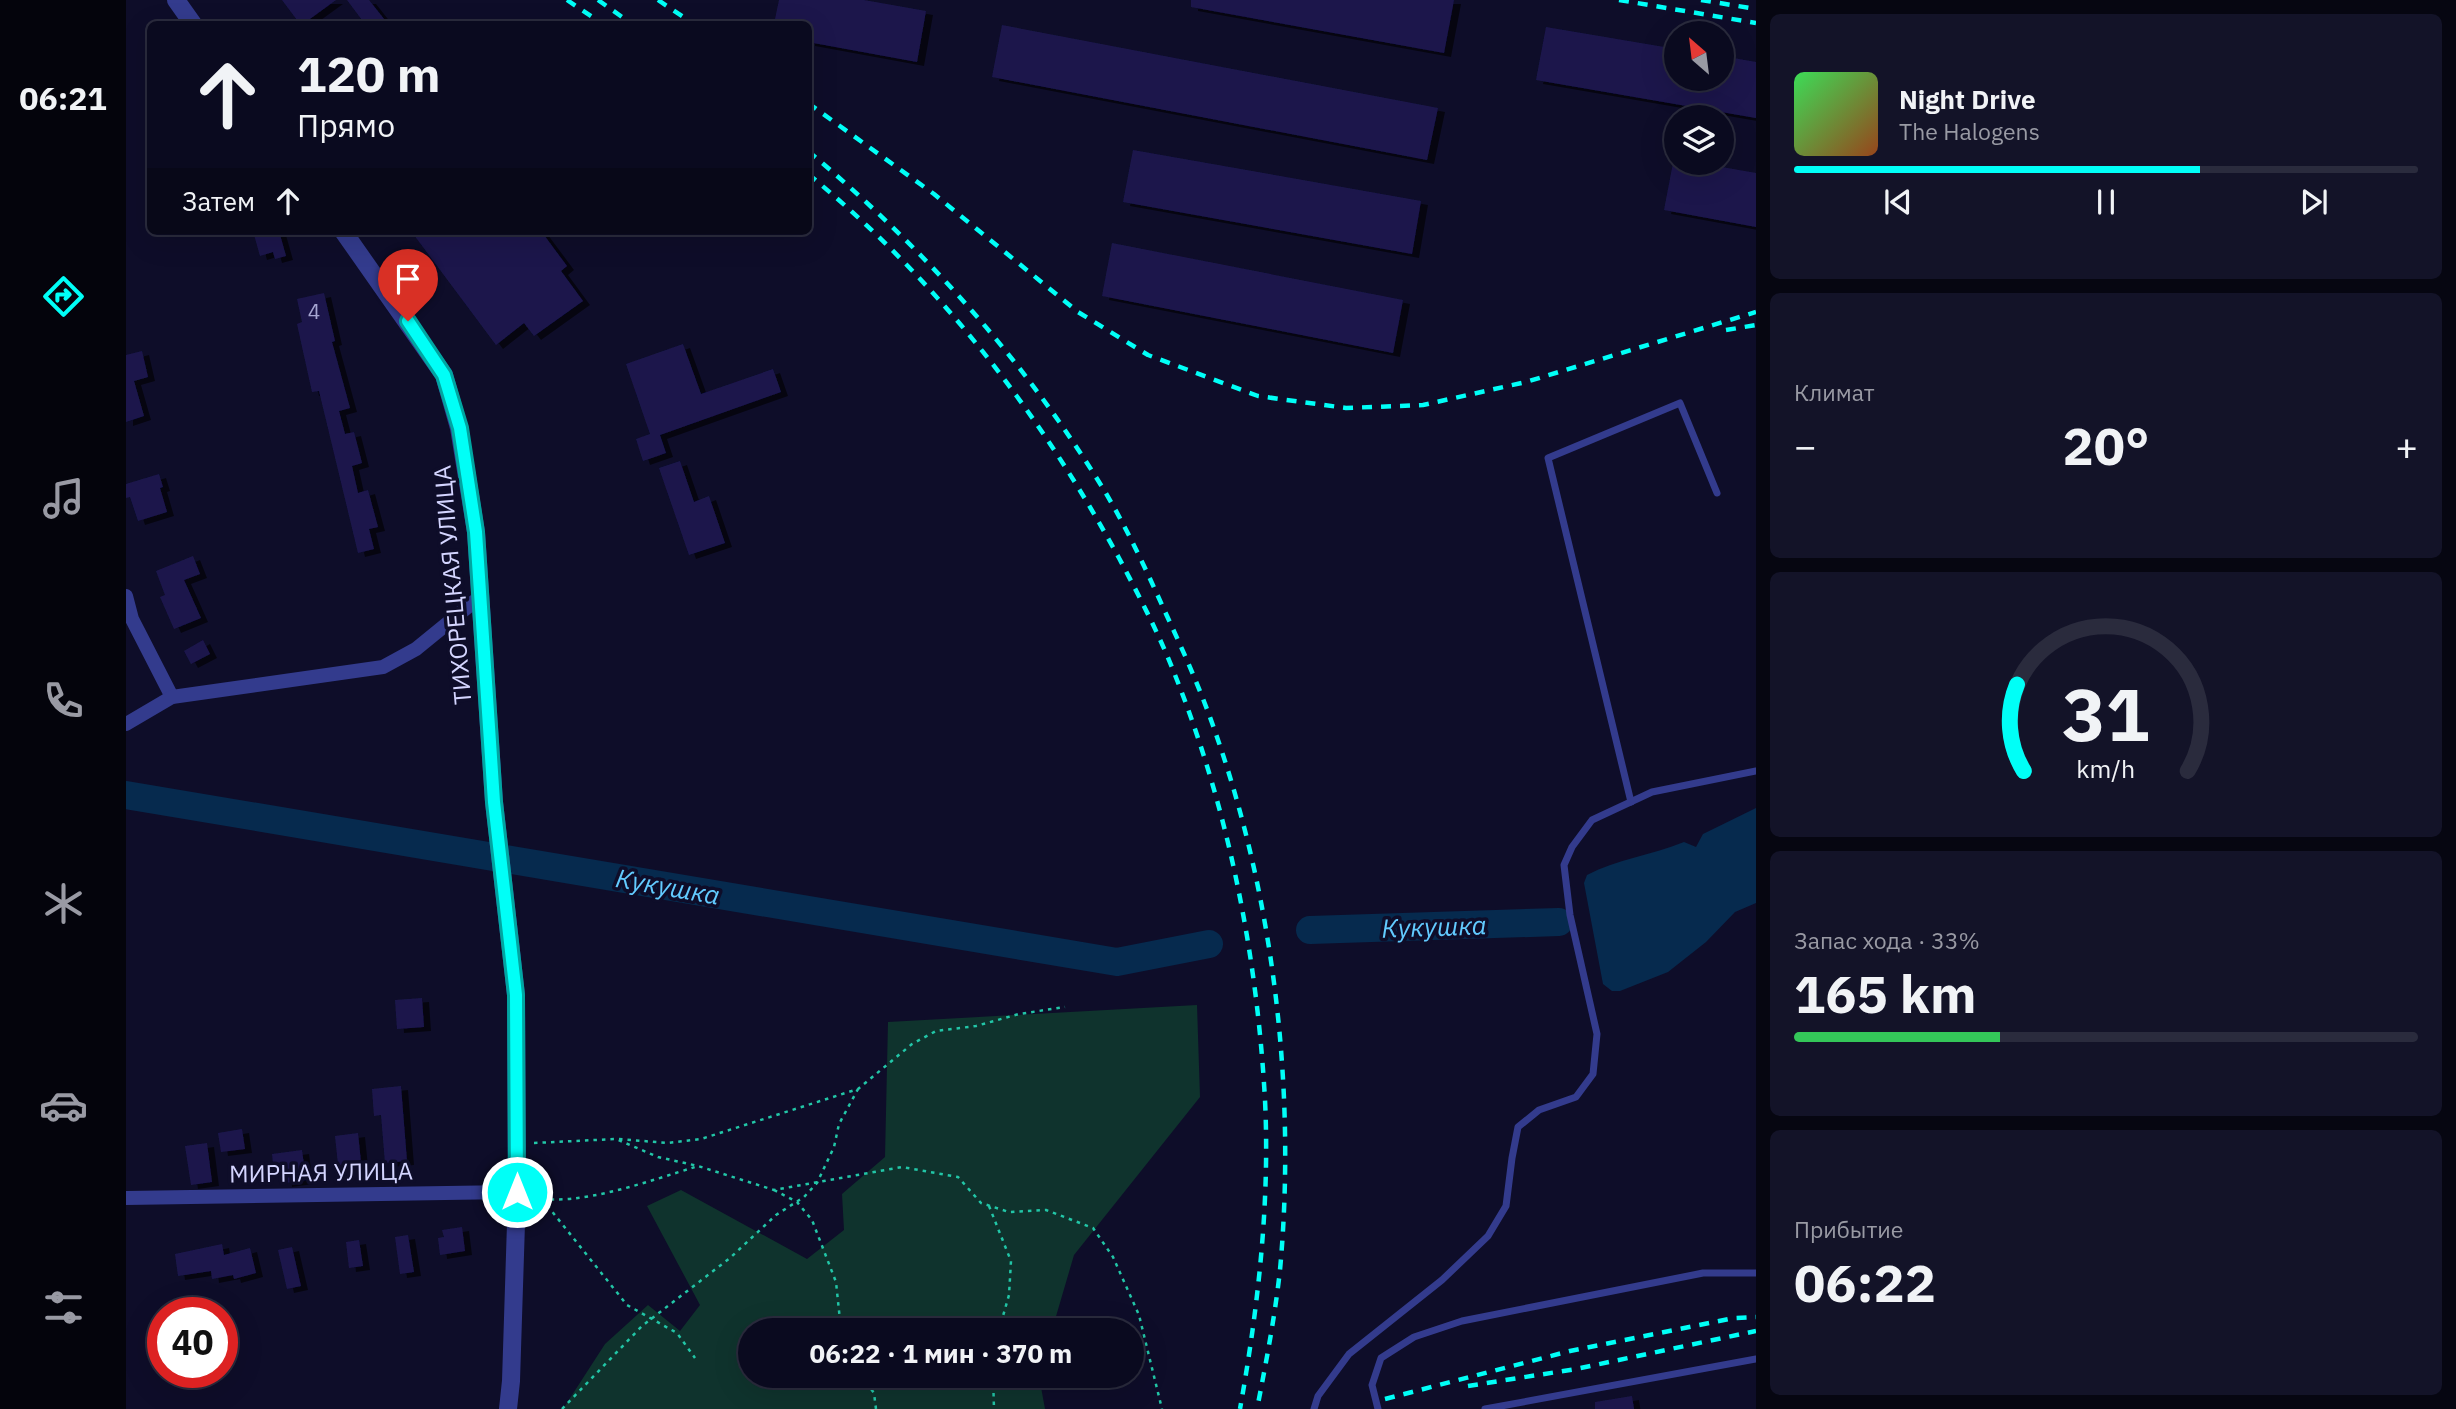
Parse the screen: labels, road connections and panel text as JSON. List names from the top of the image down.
{
  "streets": {
    "street": ["ТИХОРЕЦКАЯ УЛИЦА", "МИРНАЯ УЛИЦА"]
  },
  "water": ["Кукушка"],
  "house_numbers": ["4"],
  "north": "top left",
  "page": {
    "tabs": "06:21",
    "turn": ["120 m", "Прямо"],
    "song": ["Night Drive", "The Halogens"],
    "then": "Затем",
    "tile": [
      "Климат",
      ["Запас хода · 33%", "165 km"],
      ["Прибытие", "06:22"]
    ],
    "heat": ["−", "20°", "+"],
    "limit": "40",
    "trip": "06:22 · 1 мин · 370 m",
    "gauge": ["31", "km/h"]
  }
}
